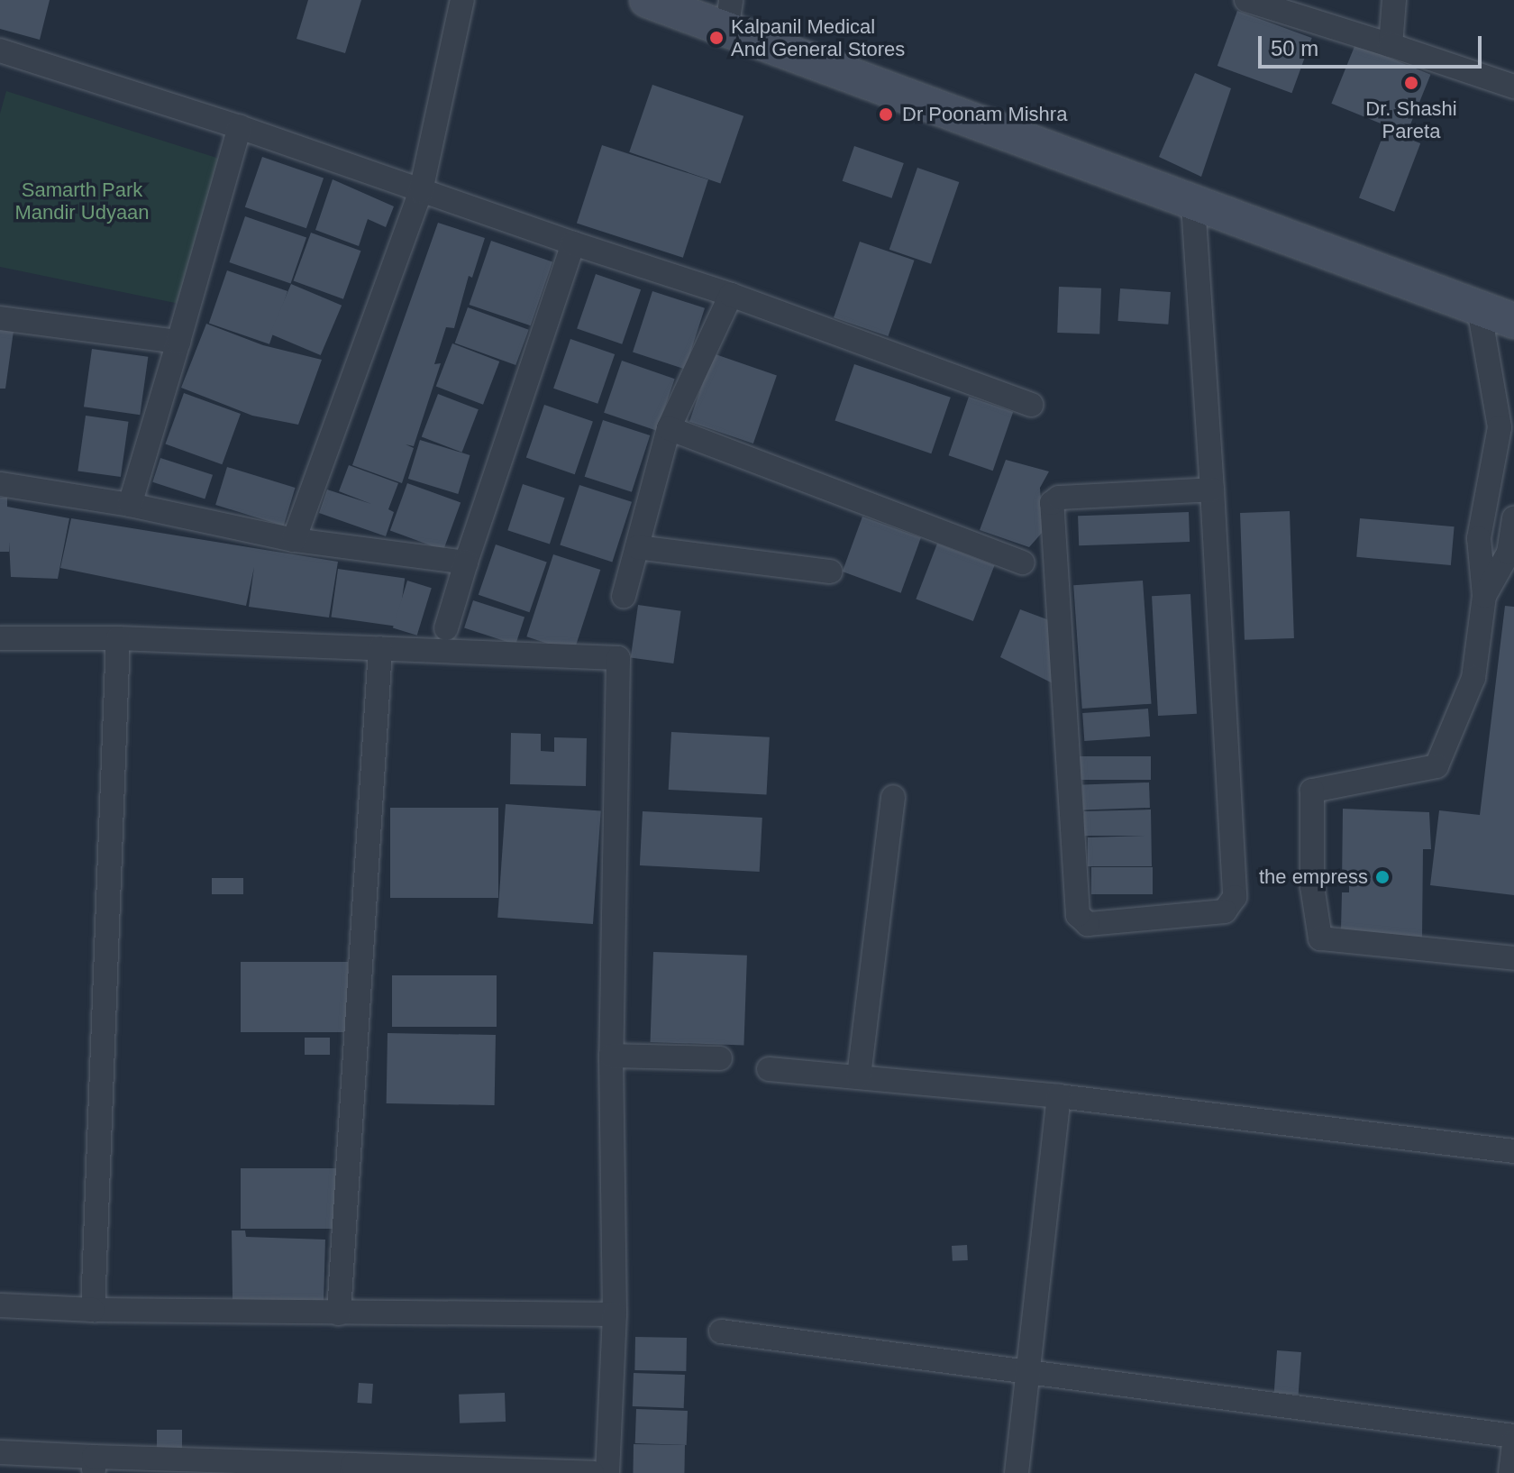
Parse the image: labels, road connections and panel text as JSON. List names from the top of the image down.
{
  "parks": ["Samarth Park Mandir Udyaan"],
  "places": [
    "Kalpanil Medical And General Stores",
    "Dr. Shashi Pareta",
    "Dr Poonam Mishra",
    "the empress"
  ],
  "scale_bar": "50 m"
}
